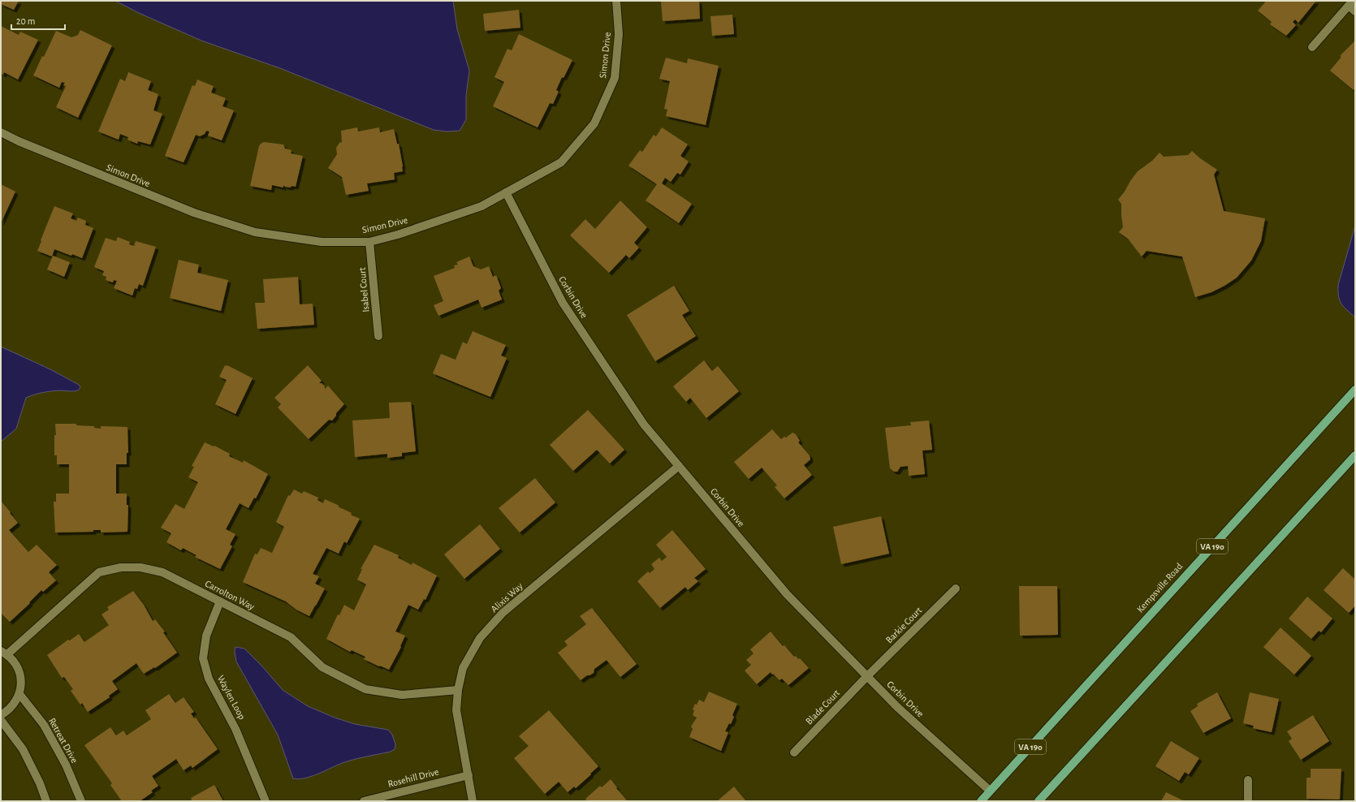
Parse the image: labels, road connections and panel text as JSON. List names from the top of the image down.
{
  "streets": {
    "main road": ["VA 190", "Kempsville Road"],
    "street": [
      "Simon Drive",
      "Isabel Court",
      "Corbin Drive",
      "Carrolton Way",
      "Alixis Way",
      "Barkie Court",
      "Waylen Loop",
      "Blade Court",
      "Retreat Drive",
      "Rosehill Drive"
    ]
  },
  "crossings": [
    ["Simon Drive", "Isabel Court"],
    ["Simon Drive", "Corbin Drive"],
    ["Corbin Drive", "Kempsville Road"],
    ["Corbin Drive", "Alixis Way"],
    ["Corbin Drive", "Barkie Court"],
    ["Corbin Drive", "Blade Court"],
    ["Carrolton Way", "Alixis Way"],
    ["Carrolton Way", "Waylen Loop"],
    ["Alixis Way", "Rosehill Drive"],
    ["Barkie Court", "Blade Court"]
  ],
  "scale_bar": "20 m"
}
